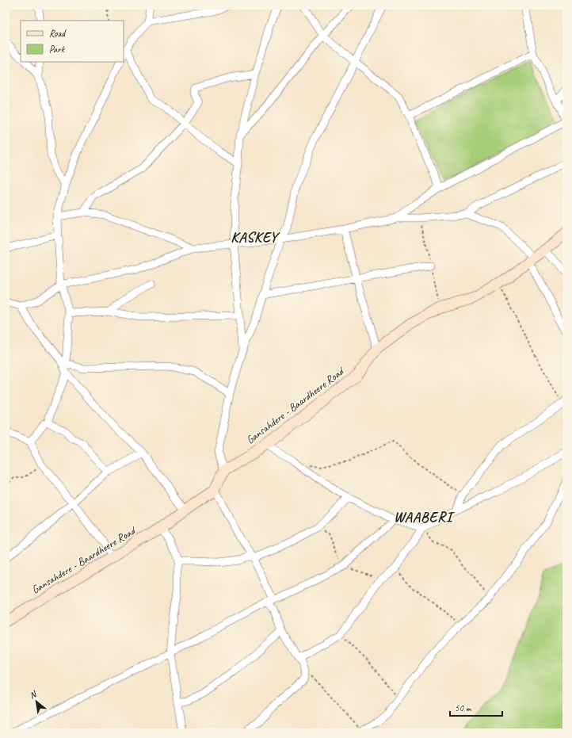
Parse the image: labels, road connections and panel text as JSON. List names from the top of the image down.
{
  "streets": {
    "main road": ["Gansahdere - Baardheere Road"]
  },
  "districts": ["KASKEY", "WAABERI"],
  "legend": ["Road", "Park"],
  "scale_bar": "50 m",
  "north": "top left"
}
